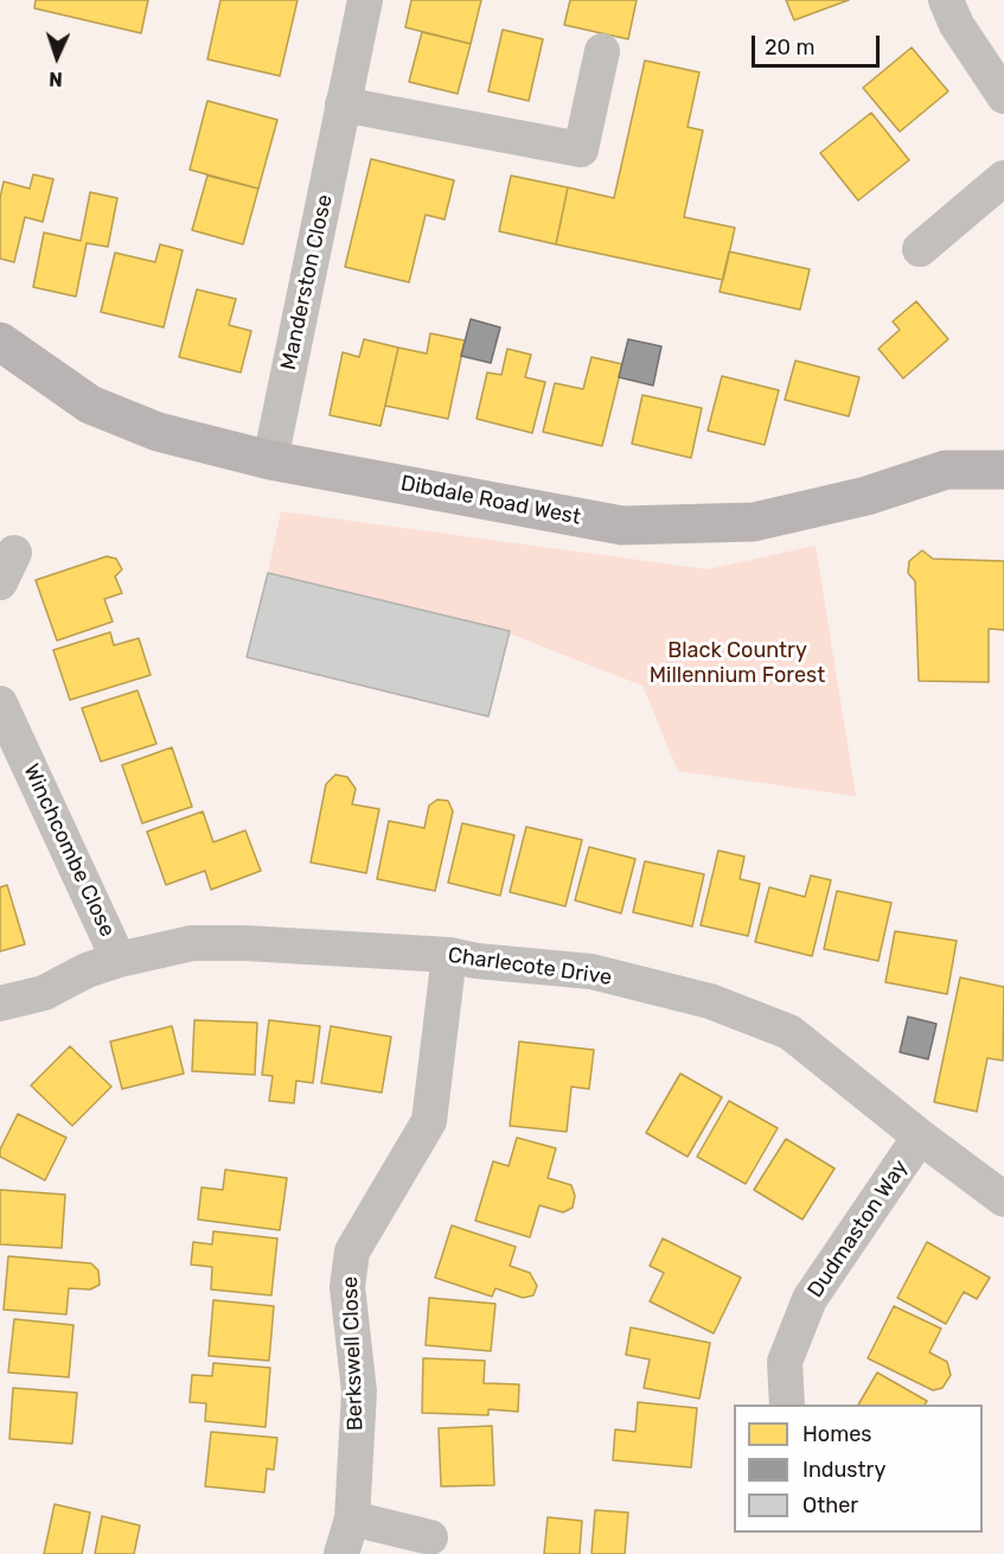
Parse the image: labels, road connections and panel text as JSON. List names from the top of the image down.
{
  "streets": {
    "street": [
      "Manderston Close",
      "Dibdale Road West",
      "Winchcombe Close",
      "Charlecote Drive",
      "Dudmaston Way",
      "Berkswell Close"
    ]
  },
  "crossings": [
    ["Manderston Close", "Dibdale Road West"],
    ["Winchcombe Close", "Charlecote Drive"],
    ["Charlecote Drive", "Dudmaston Way"],
    ["Charlecote Drive", "Berkswell Close"]
  ],
  "parks": ["Black Country Millennium Forest"],
  "legend": ["Homes", "Industry", "Other"],
  "scale_bar": "20 m",
  "north": "bottom"
}
